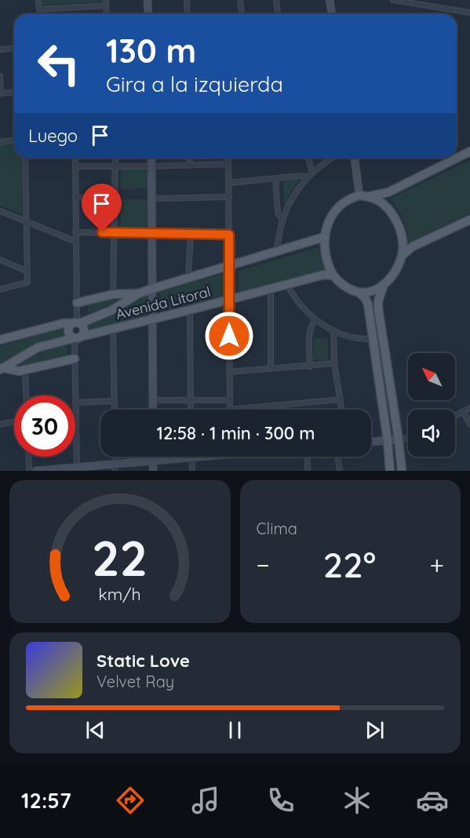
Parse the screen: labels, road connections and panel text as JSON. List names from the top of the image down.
{
  "streets": {
    "main road": ["Avenida Litoral"]
  },
  "north": "top left",
  "page": {
    "turn": ["130 m", "Gira a la izquierda"],
    "then": "Luego",
    "limit": "30",
    "trip": "12:58 · 1 min · 300 m",
    "tile": "Clima",
    "heat": ["−", "22°", "+"],
    "song": ["Static Love", "Velvet Ray"],
    "tabs": "12:57",
    "gauge": ["22", "km/h"]
  }
}
